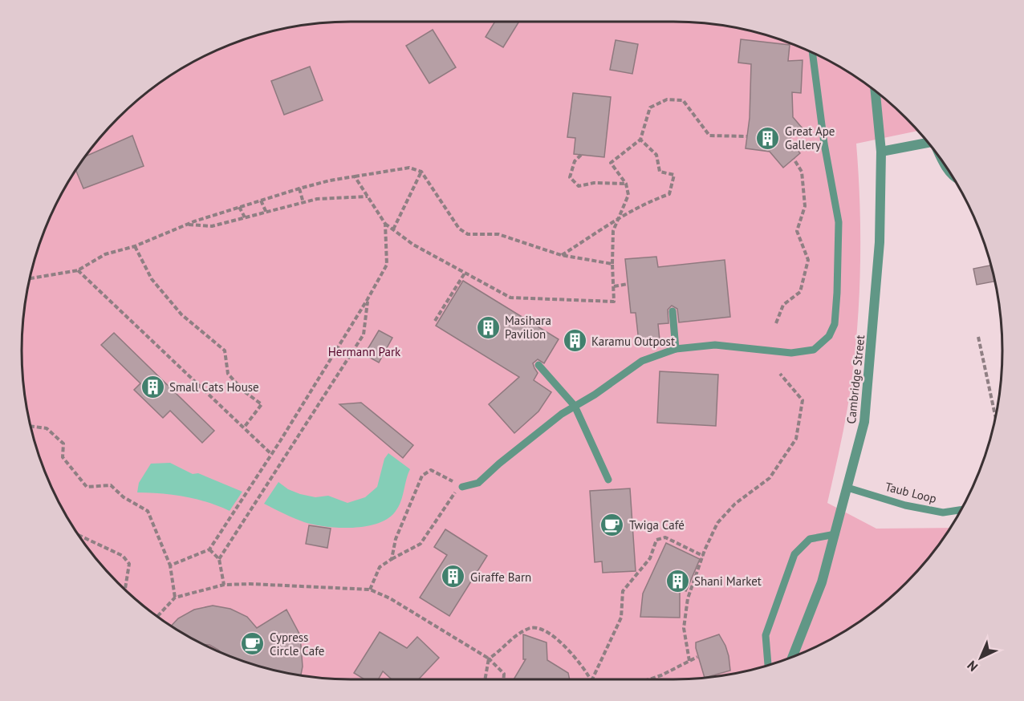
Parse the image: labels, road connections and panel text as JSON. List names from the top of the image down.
{
  "streets": {
    "street": ["Cambridge Street"],
    "lane": ["Taub Loop"]
  },
  "crossings": [
    ["Cambridge Street", "Taub Loop"]
  ],
  "parks": ["Hermann Park"],
  "places": {
    "building": [
      "Great Ape Gallery",
      "Masihara Pavilion",
      "Karamu Outpost",
      "Small Cats House",
      "Giraffe Barn",
      "Shani Market"
    ],
    "cafe": ["Twiga Café", "Cypress Circle Cafe"]
  },
  "north": "bottom left"
}
